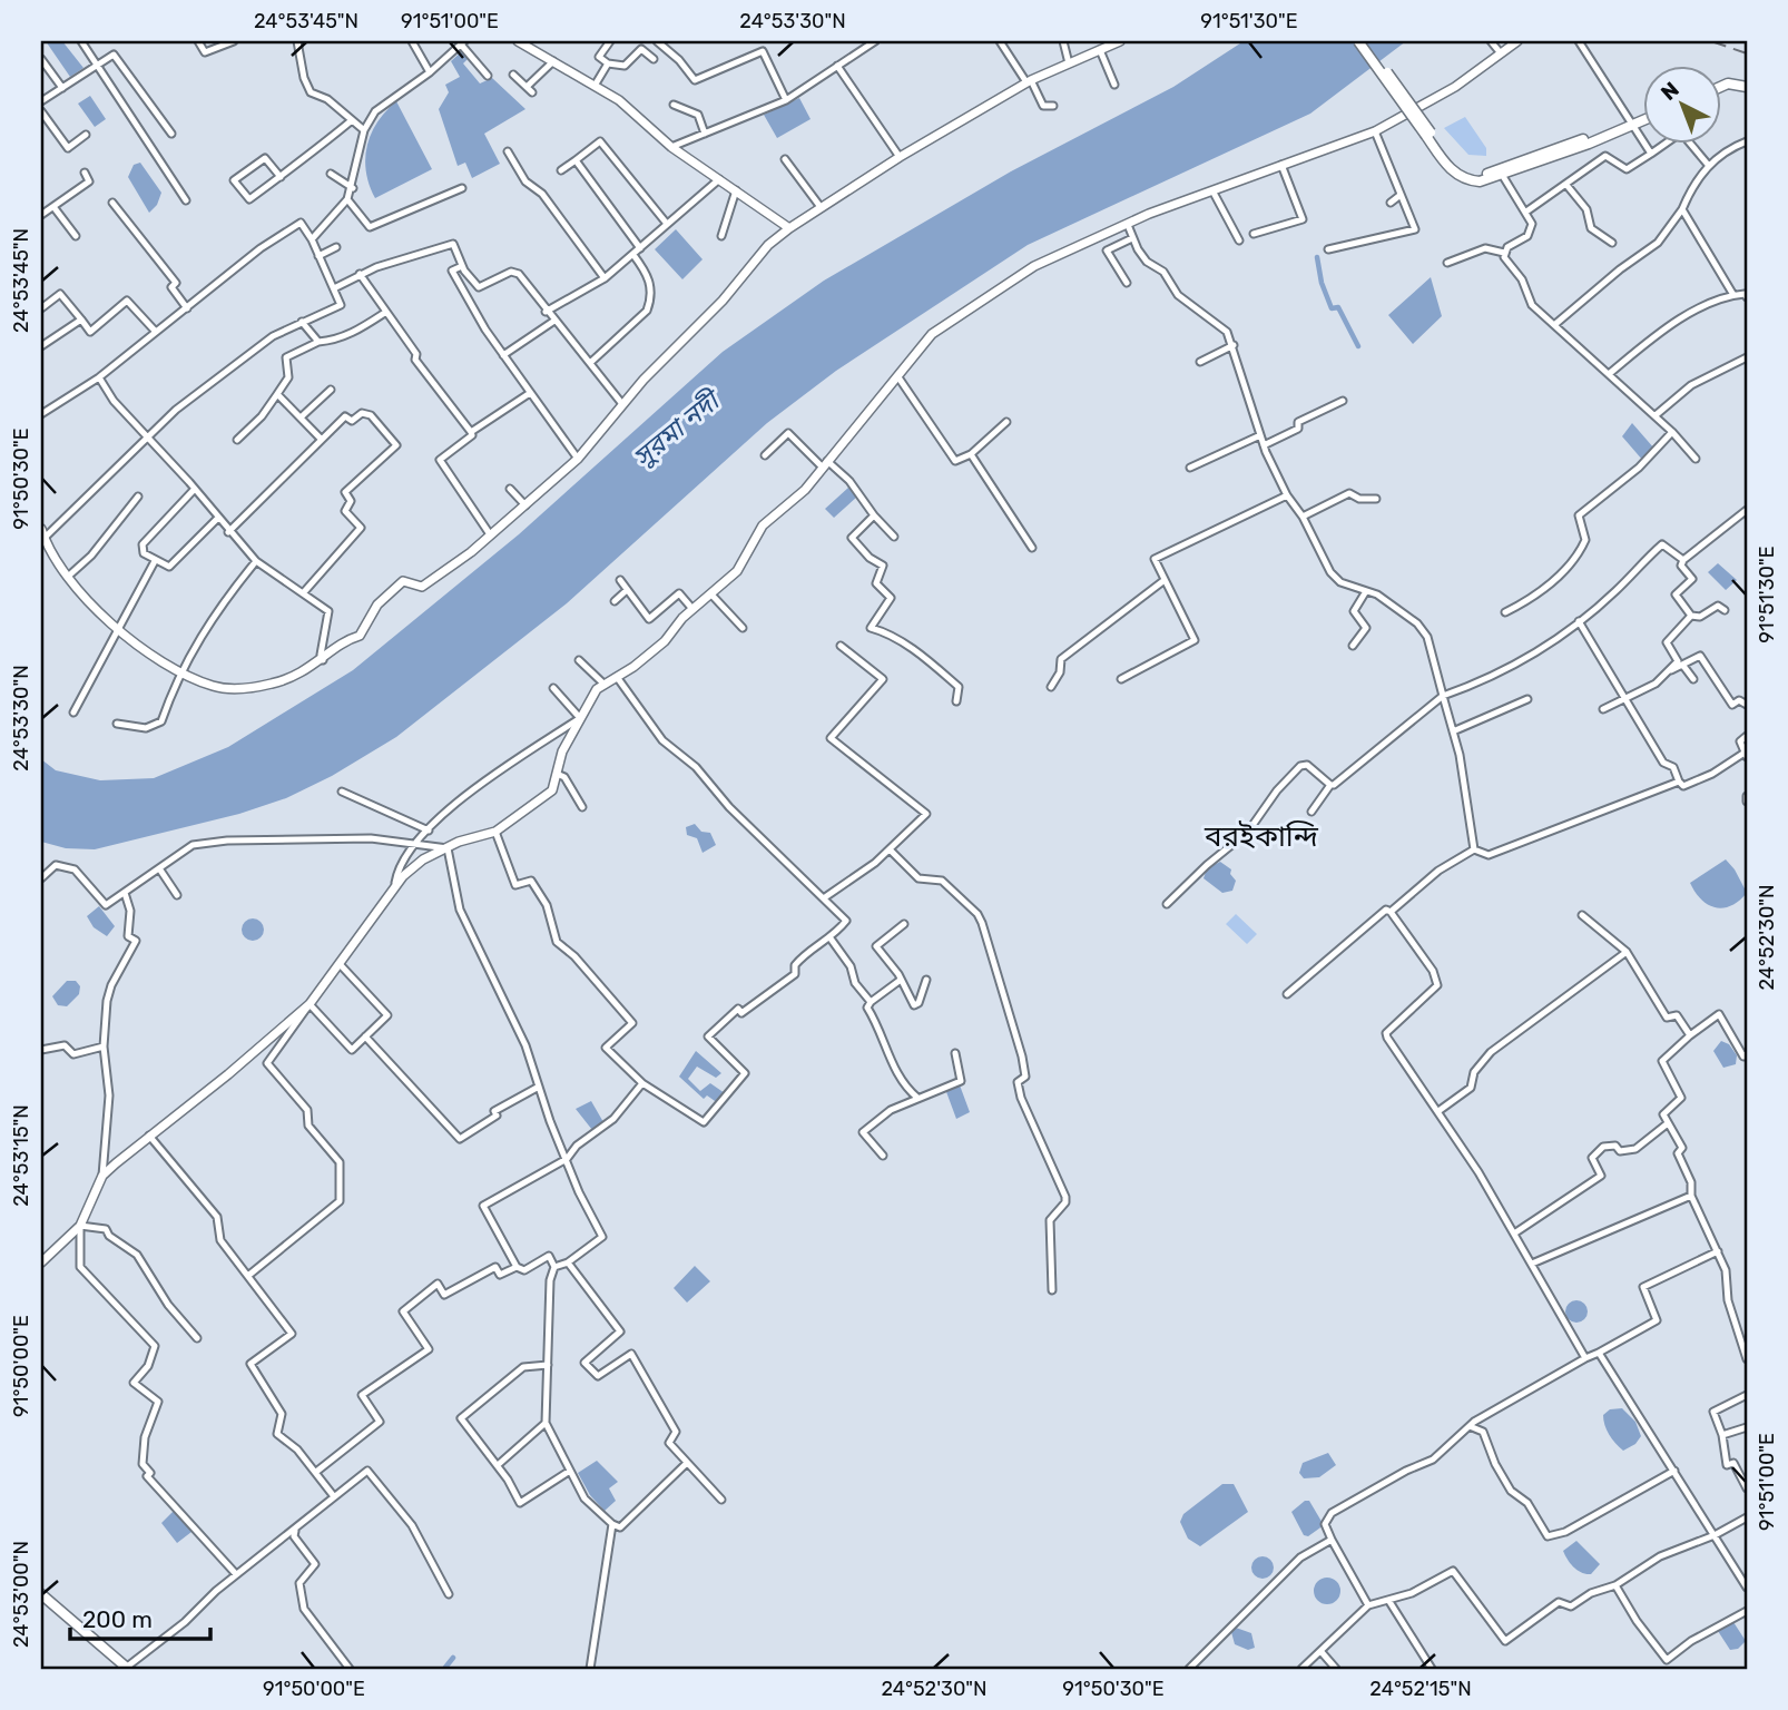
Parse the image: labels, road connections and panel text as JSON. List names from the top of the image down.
{
  "districts": ["বরইকান্দি"],
  "water": ["সুরমা নদী"],
  "scale_bar": "200 m",
  "north": "top left",
  "coordinates": [
    "24°53'45\"N",
    "91°51'00\"E",
    "24°53'30\"N",
    "91°51'30\"E",
    "91°50'30\"E",
    "24°52'30\"N",
    "24°53'15\"N",
    "91°50'00\"E",
    "24°53'00\"N",
    "24°52'15\"N"
  ]
}
